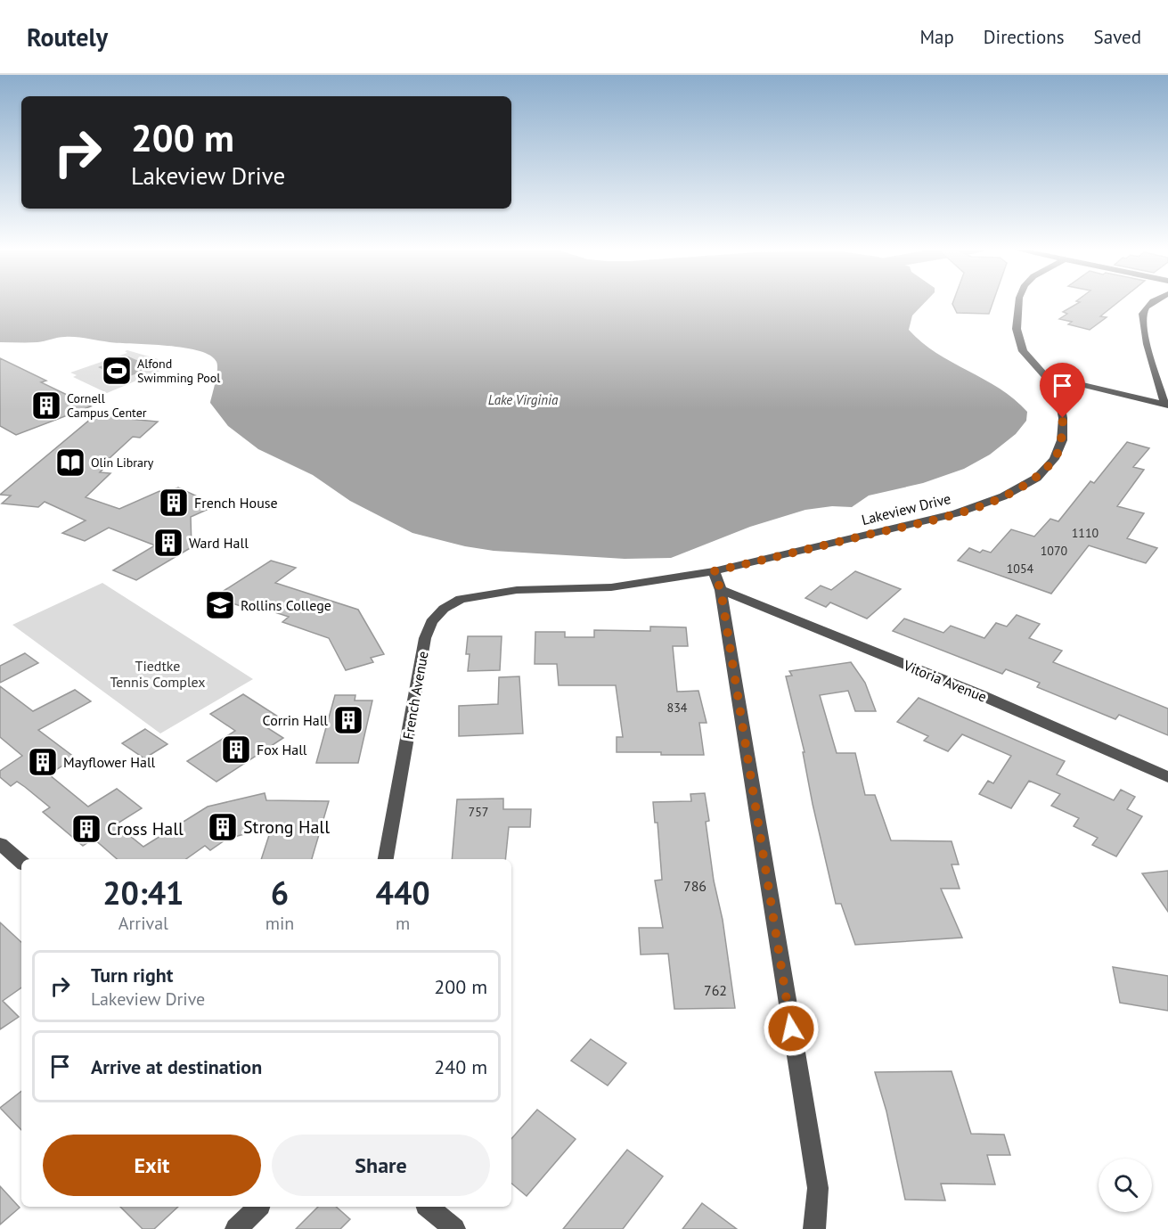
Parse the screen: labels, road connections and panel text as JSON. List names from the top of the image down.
{
  "streets": {
    "street": ["Lakeview Drive", "Vitoria Avenue", "French Avenue"]
  },
  "crossings": [
    ["Lakeview Drive", "French Avenue"]
  ],
  "water": ["Lake Virginia"],
  "parks": ["Tiedtke Tennis Complex"],
  "places": {
    "sports": ["Alfond Swimming Pool"],
    "building": [
      "Cornell Campus Center",
      "French House",
      "Ward Hall",
      "Corrin Hall",
      "Fox Hall",
      "Mayflower Hall",
      "Strong Hall",
      "Cross Hall"
    ],
    "library": ["Olin Library"],
    "school or university": ["Rollins College"]
  },
  "house_numbers": [
    "1110",
    "1070",
    "1054",
    "834",
    "757",
    "786",
    "762"
  ],
  "page": {
    "header": "Routely",
    "nav": ["Map", "Directions", "Saved"],
    "turn": ["200 m", "Lakeview Drive"],
    "eta": [
      "20:41",
      "Arrival",
      "6",
      "min",
      "440",
      "m"
    ],
    "list": [
      {
        "name": "Turn right",
        "note": "Lakeview Drive",
        "value": "200 m"
      },
      {
        "name": "Arrive at destination",
        "value": "240 m"
      }
    ],
    "buttons": ["Exit", "Share"]
  }
}
